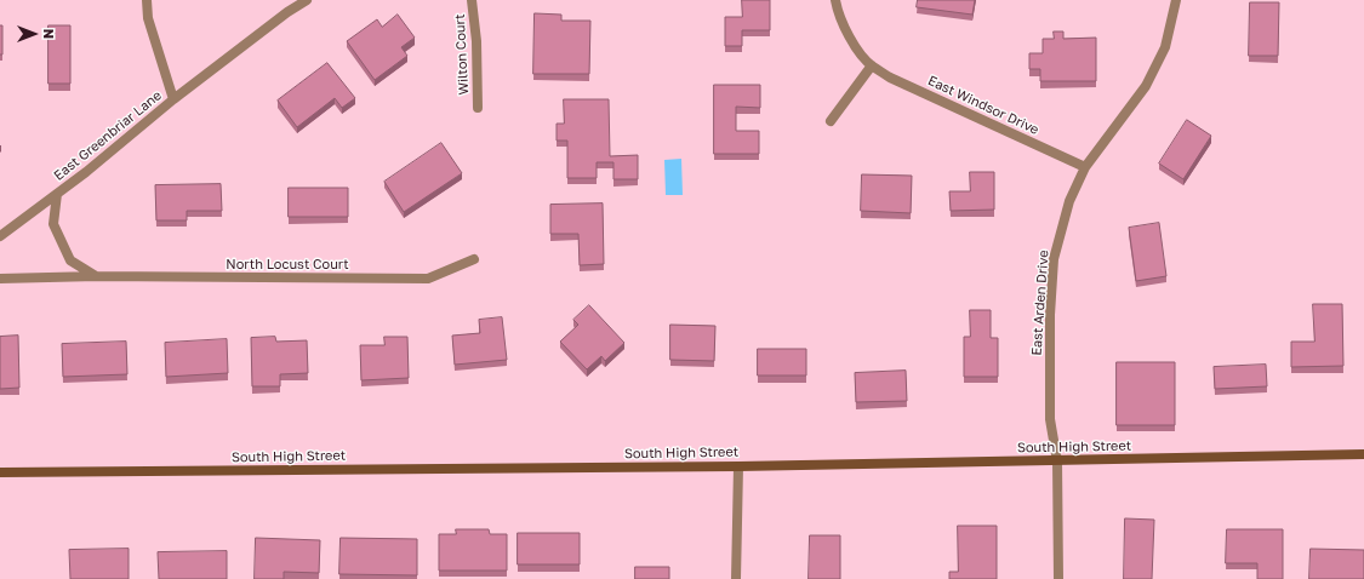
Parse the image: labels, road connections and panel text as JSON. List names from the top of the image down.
{
  "streets": {
    "street": [
      "Wilton Court",
      "East Windsor Drive",
      "East Greenbriar Lane",
      "North Locust Court",
      "East Arden Drive",
      "South High Street"
    ]
  },
  "crossings": [
    ["East Windsor Drive", "East Arden Drive"],
    ["East Arden Drive", "South High Street"]
  ],
  "north": "right"
}
